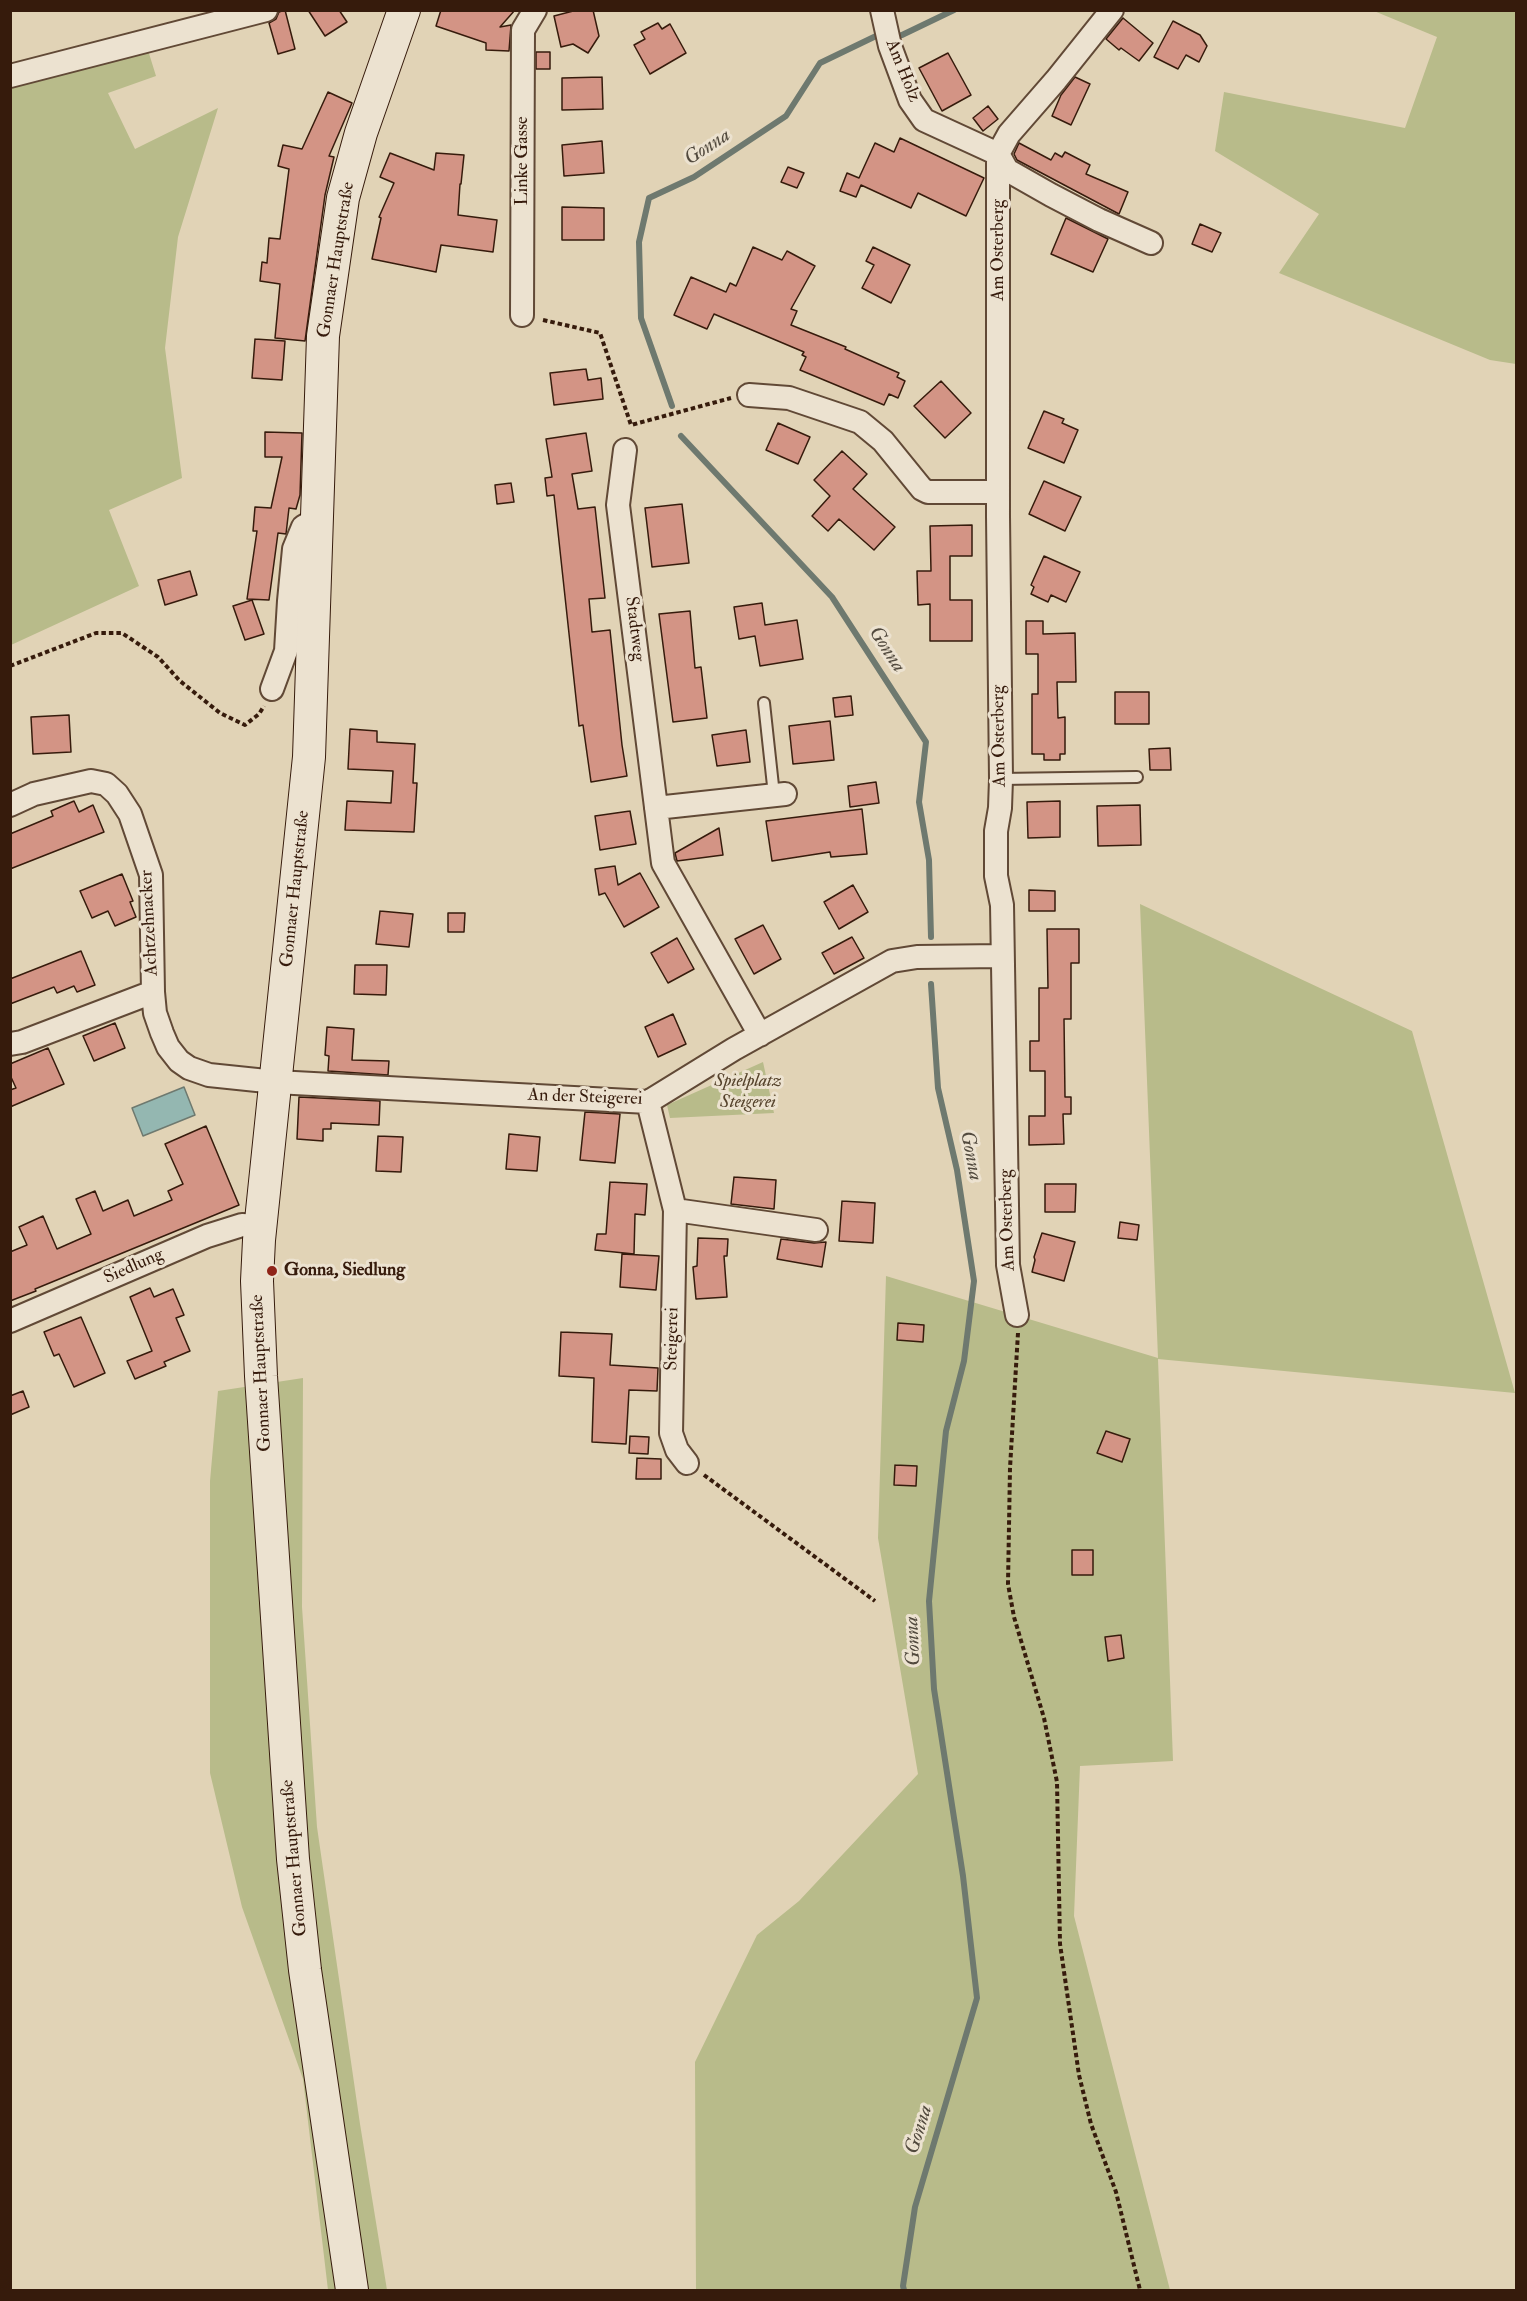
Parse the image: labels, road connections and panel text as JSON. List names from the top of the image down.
{
  "streets": {
    "main road": ["Gonnaer Hauptstraße"],
    "street": [
      "Am Holz",
      "Linke Gasse",
      "Am Osterberg",
      "Stadtweg",
      "Achtzehnacker",
      "An der Steigerei",
      "Siedlung",
      "Steigerei"
    ]
  },
  "crossings": [
    ["Am Holz", "Am Osterberg"],
    ["Am Osterberg", "An der Steigerei"],
    ["Gonnaer Hauptstraße", "Achtzehnacker"],
    ["Gonnaer Hauptstraße", "An der Steigerei"],
    ["Gonnaer Hauptstraße", "Siedlung"],
    ["Stadtweg", "An der Steigerei"],
    ["Achtzehnacker", "An der Steigerei"],
    ["An der Steigerei", "Steigerei"]
  ],
  "water": ["Gonna"],
  "parks": ["Spielplatz Steigerei"],
  "places": ["Gonna, Siedlung"]
}
